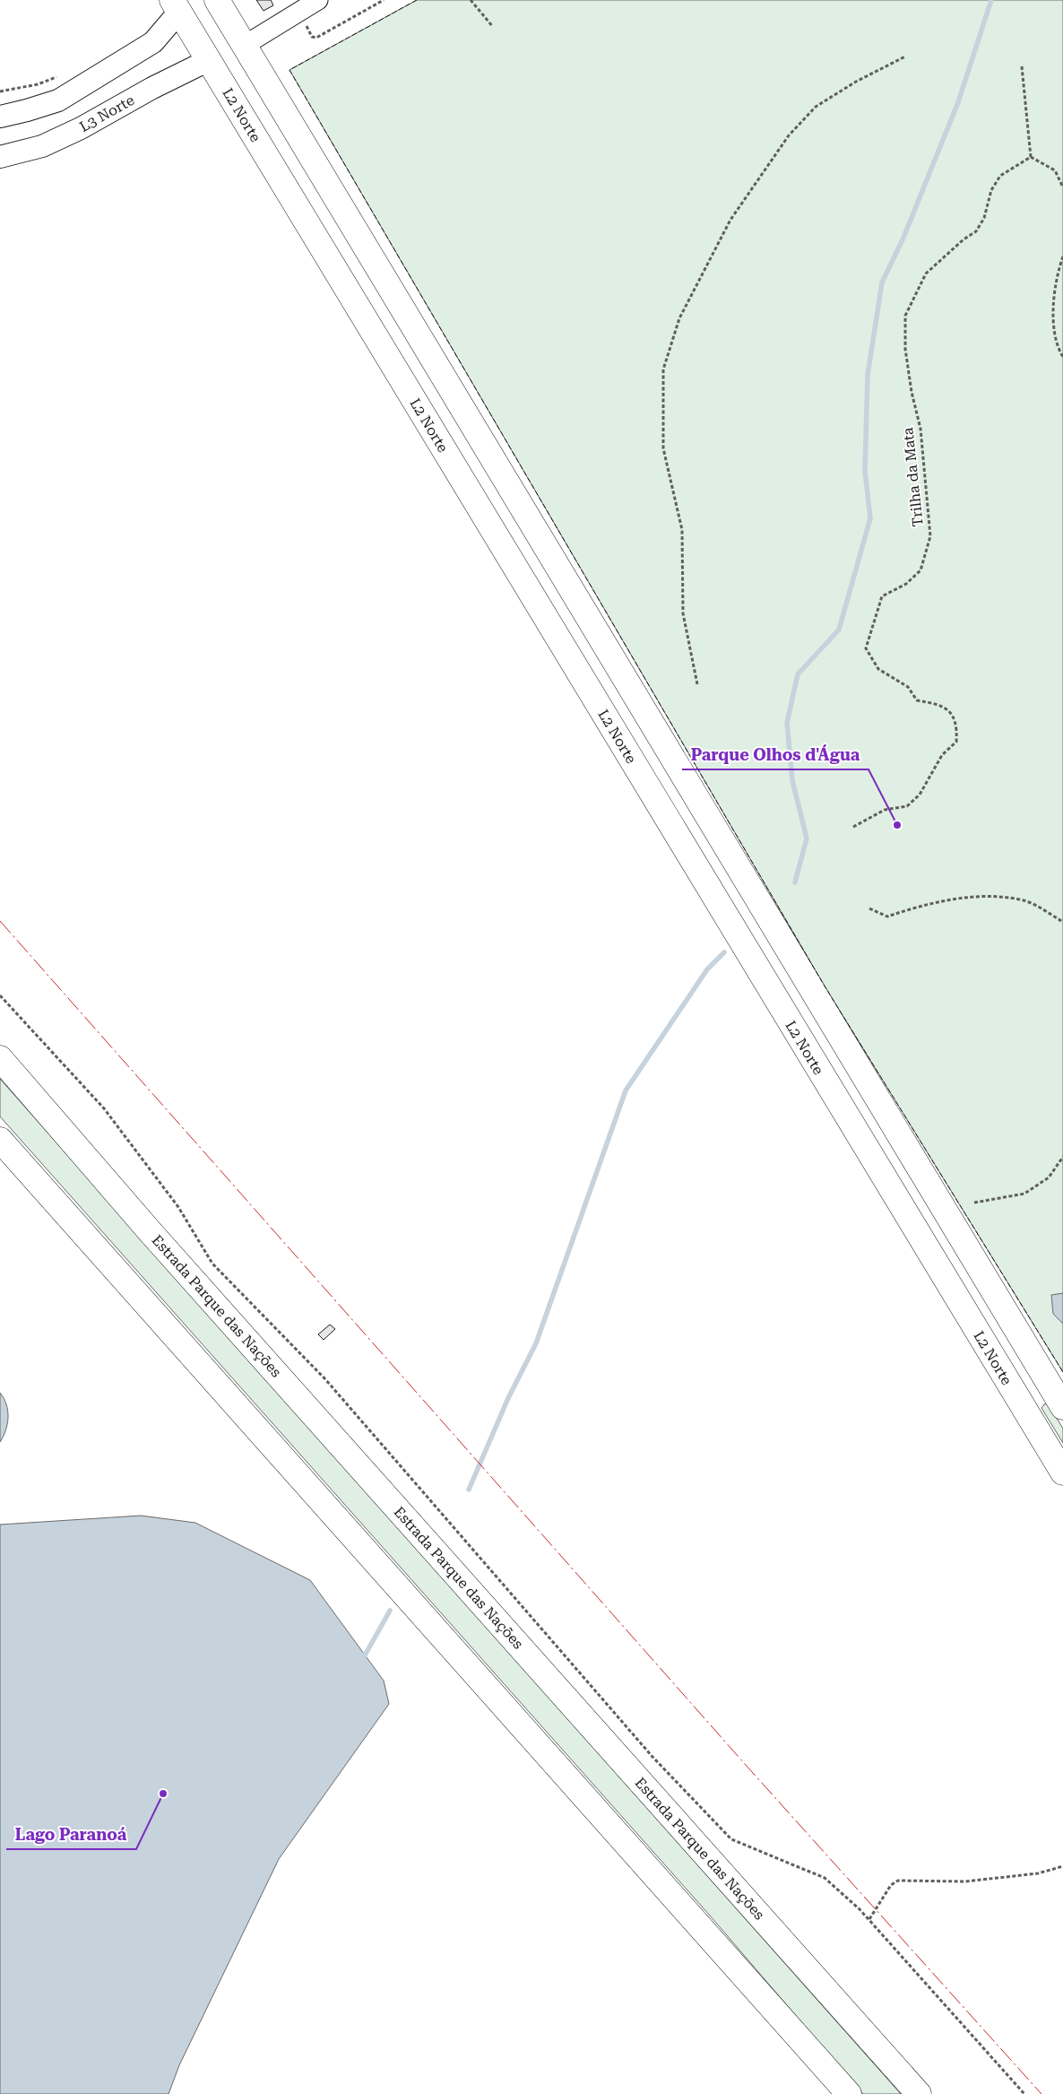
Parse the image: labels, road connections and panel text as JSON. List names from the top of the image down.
{
  "streets": {
    "main road": ["L3 Norte", "L2 Norte", "Estrada Parque das Nações"],
    "path": ["Trilha da Mata"]
  },
  "crossings": [
    ["L3 Norte", "L2 Norte"]
  ],
  "places": ["Parque Olhos d'Água", "Lago Paranoá"]
}
